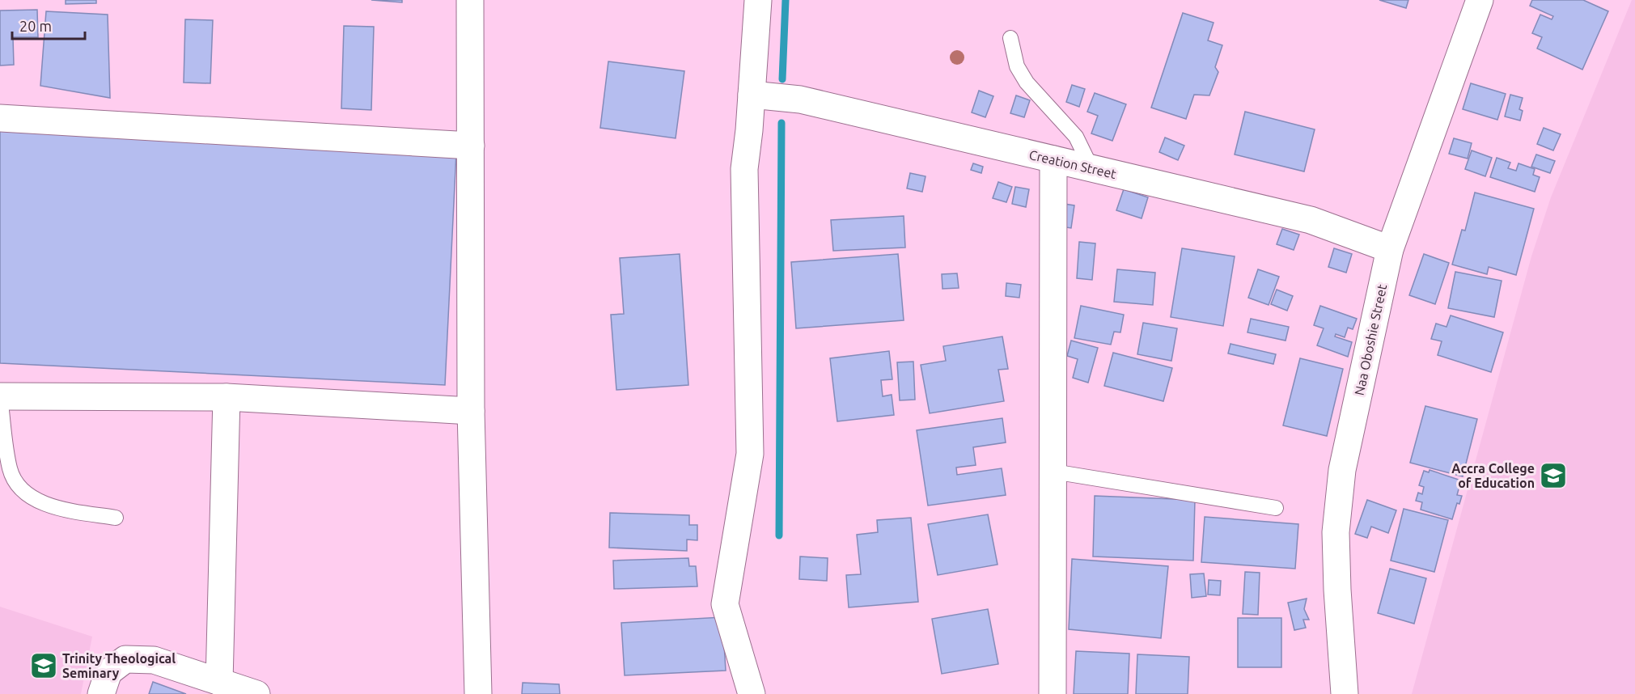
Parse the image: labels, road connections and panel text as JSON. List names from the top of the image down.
{
  "streets": {
    "street": ["Creation Street", "Naa Oboshie Street"]
  },
  "crossings": [
    ["Creation Street", "Naa Oboshie Street"]
  ],
  "places": {
    "school or university": ["Accra College of Education", "Trinity Theological Seminary"]
  },
  "scale_bar": "20 m"
}
